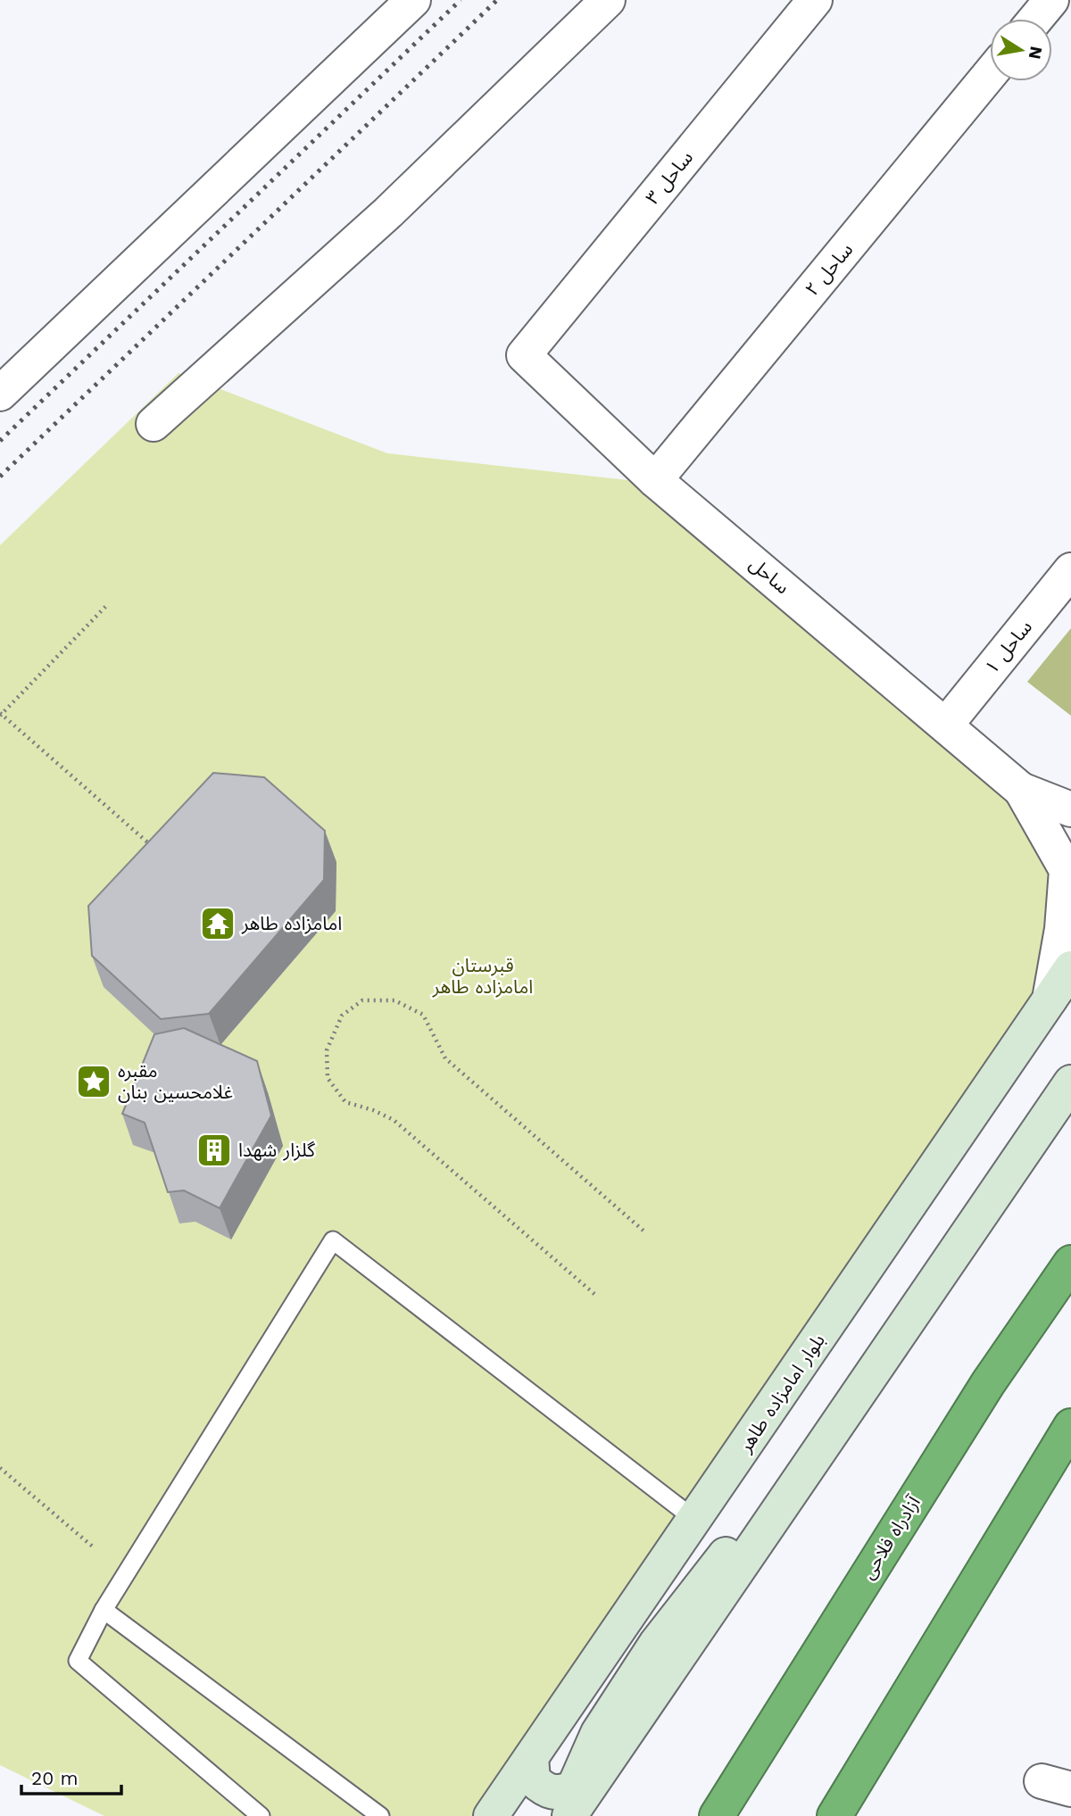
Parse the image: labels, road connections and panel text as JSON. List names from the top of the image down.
{
  "streets": {
    "highway": ["آزادراه فلاحی"],
    "main road": ["بلوار امامزاده طاهر"],
    "street": [
      "ساحل ۳",
      "ساحل ۲",
      "ساحل",
      "ساحل ۱"
    ]
  },
  "crossings": [
    ["ساحل ۳", "ساحل"],
    ["ساحل ۲", "ساحل"],
    ["ساحل", "ساحل ۱"]
  ],
  "parks": ["قبرستان امامزاده طاهر"],
  "places": {
    "temple": ["امامزاده طاهر"],
    "place": ["مقبره غلامحسین بنان"],
    "building": ["گلزار شهدا"]
  },
  "scale_bar": "20 m",
  "north": "right"
}
